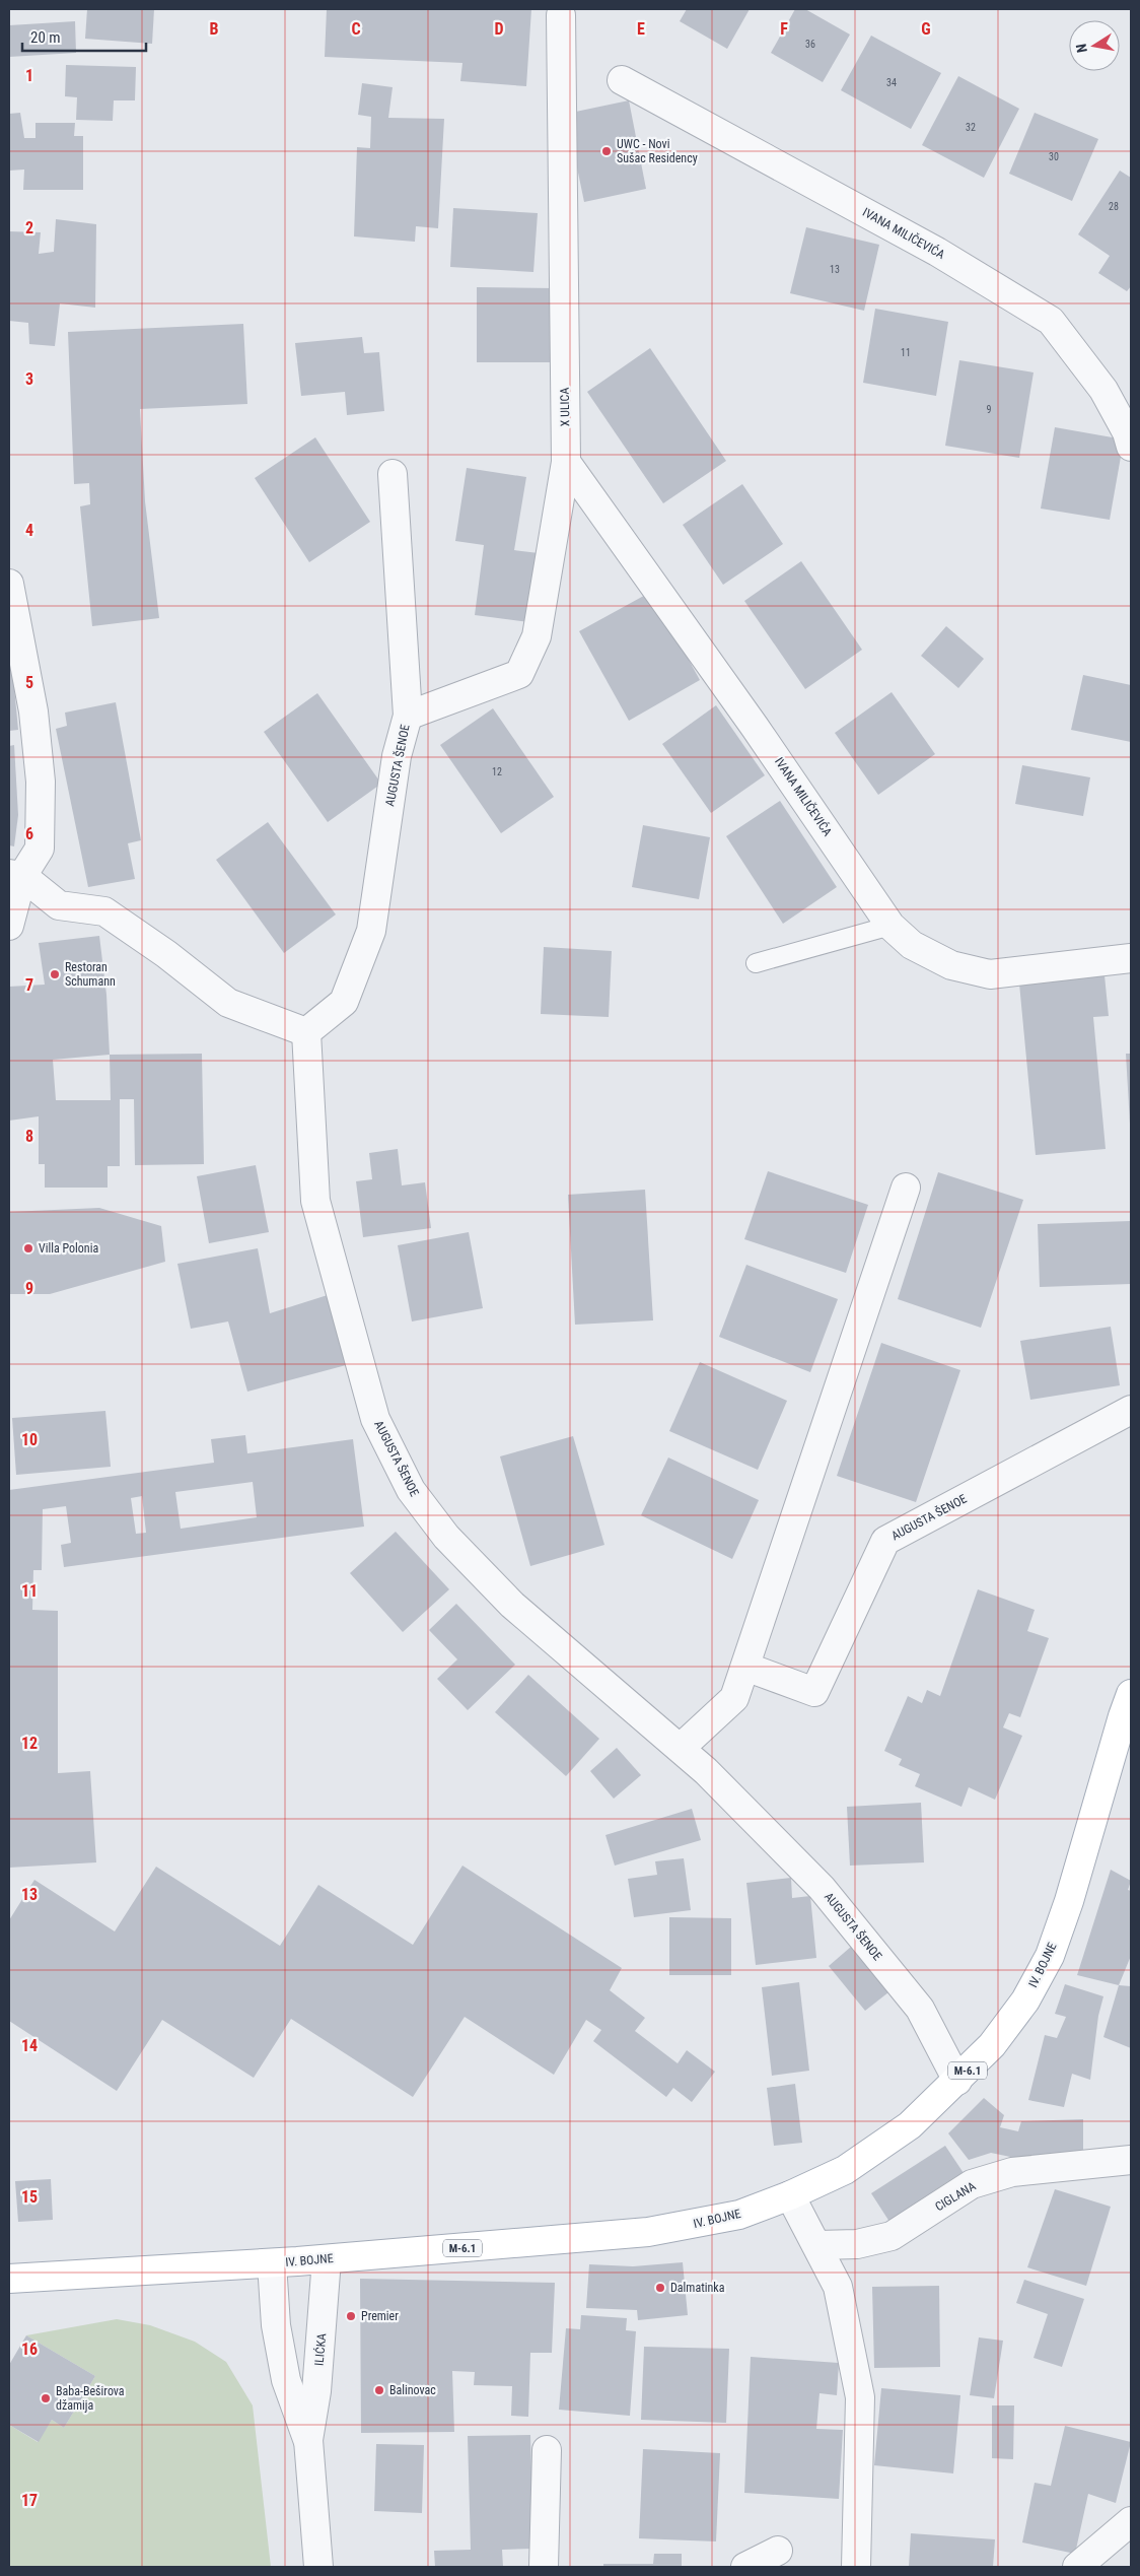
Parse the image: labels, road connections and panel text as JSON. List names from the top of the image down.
{
  "streets": {
    "main road": ["IV. BOJNE", "M-6.1"],
    "street": [
      "IVANA MILIČEVIĆA",
      "X ULICA",
      "AUGUSTA ŠENOE",
      "CIGLANA",
      "ILIĆKA"
    ]
  },
  "crossings": [
    ["IVANA MILIČEVIĆA", "X ULICA"],
    ["X ULICA", "AUGUSTA ŠENOE"],
    ["AUGUSTA ŠENOE", "IV. BOJNE"],
    ["IV. BOJNE", "ILIĆKA"]
  ],
  "places": [
    "UWC - Novi Sušac Residency",
    "Restoran Schumann",
    "Villa Polonia",
    "Dalmatinka",
    "Premier",
    "Balinovac",
    "Baba-Beširova džamija"
  ],
  "house_numbers": [
    "36",
    "34",
    "32",
    "30",
    "28",
    "13",
    "11",
    "9",
    "12"
  ],
  "scale_bar": "20 m",
  "north": "left",
  "grid": {
    "columns": [
      "B",
      "C",
      "D",
      "E",
      "F",
      "G"
    ],
    "rows": [
      "1",
      "2",
      "3",
      "4",
      "5",
      "6",
      "7",
      "8",
      "9",
      "10",
      "11",
      "12",
      "13",
      "14",
      "15",
      "16",
      "17"
    ]
  }
}
